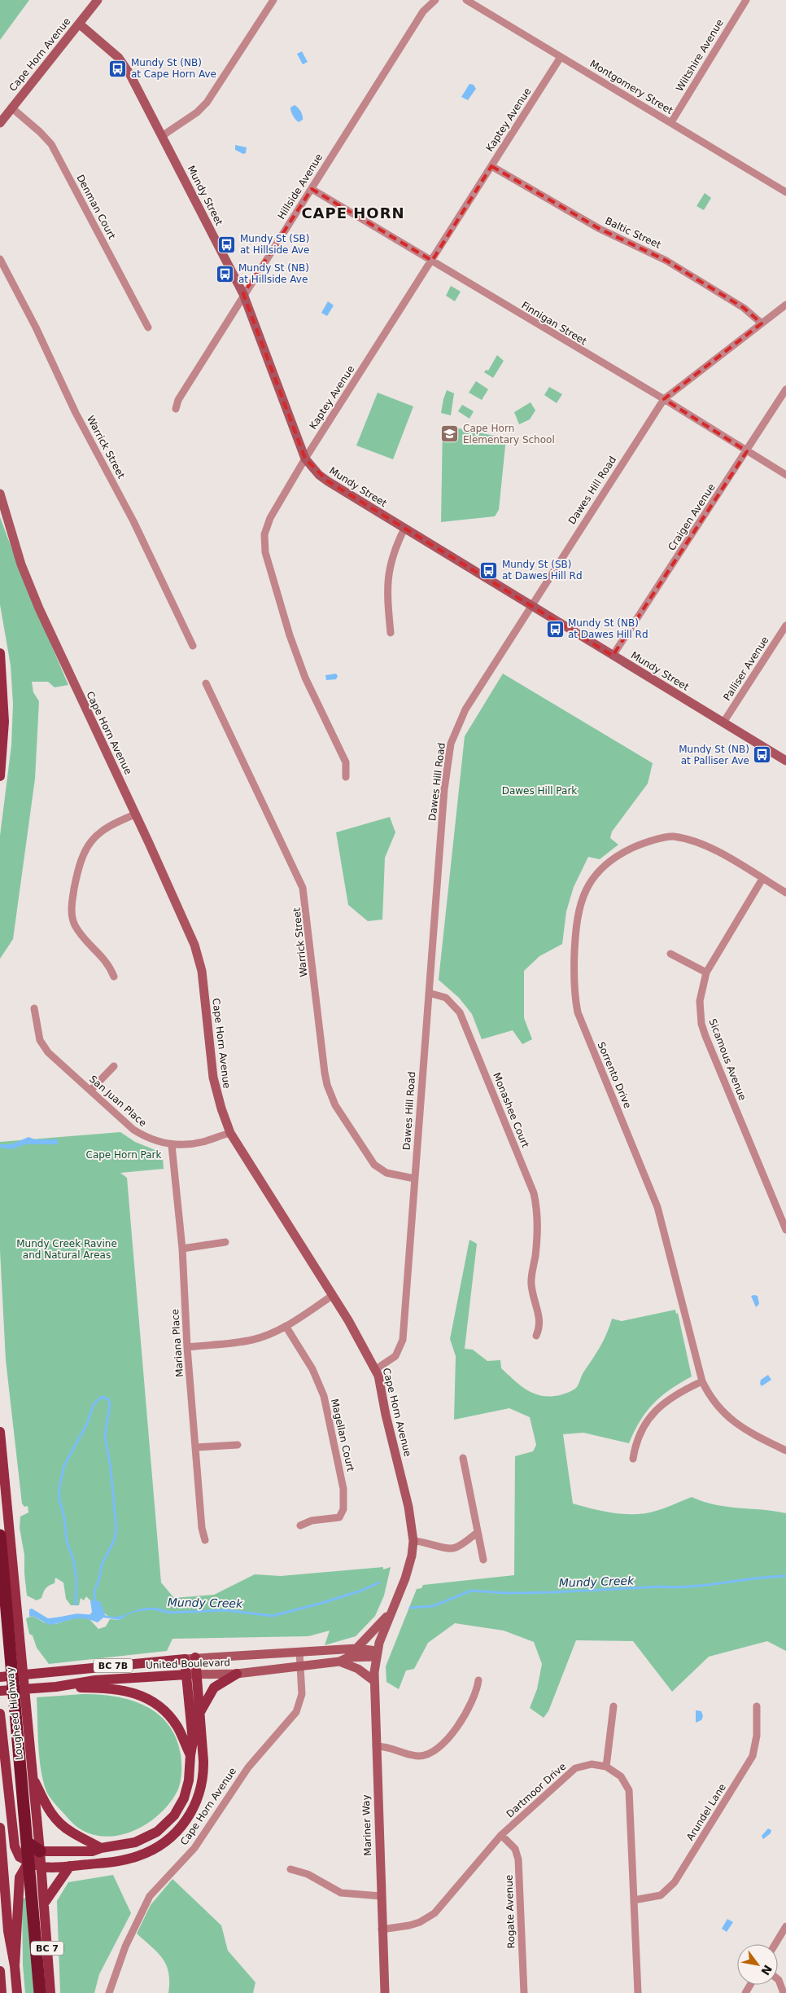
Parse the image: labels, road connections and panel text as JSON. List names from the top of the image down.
{
  "streets": {
    "main road": [
      "United Boulevard",
      "BC 7B",
      "Lougheed Highway",
      "BC 7"
    ],
    "street": [
      "Cape Horn Avenue",
      "Wiltshire Avenue",
      "Montgomery Street",
      "Kaptey Avenue",
      "Hillside Avenue",
      "Mundy Street",
      "Denman Court",
      "Baltic Street",
      "Finnigan Street",
      "Warrick Street",
      "Dawes Hill Road",
      "Craigen Avenue",
      "Palliser Avenue",
      "Sicamous Avenue",
      "Sorrento Drive",
      "San Juan Place",
      "Monashee Court",
      "Mariana Place",
      "Magellan Court",
      "Dartmoor Drive",
      "Arundel Lane",
      "Mariner Way",
      "Rogate Avenue"
    ]
  },
  "crossings": [
    ["Cape Horn Avenue", "Mundy Street"],
    ["Cape Horn Avenue", "Denman Court"],
    ["Cape Horn Avenue", "Dawes Hill Road"],
    ["Cape Horn Avenue", "San Juan Place"],
    ["Cape Horn Avenue", "United Boulevard"],
    ["Cape Horn Avenue", "Mariner Way"],
    ["Wiltshire Avenue", "Montgomery Street"],
    ["Montgomery Street", "Kaptey Avenue"],
    ["Kaptey Avenue", "Mundy Street"],
    ["Kaptey Avenue", "Baltic Street"],
    ["Kaptey Avenue", "Finnigan Street"],
    ["Hillside Avenue", "Mundy Street"],
    ["Hillside Avenue", "Finnigan Street"],
    ["Mundy Street", "Dawes Hill Road"],
    ["Mundy Street", "Craigen Avenue"],
    ["Mundy Street", "Palliser Avenue"],
    ["Baltic Street", "Dawes Hill Road"],
    ["Finnigan Street", "Dawes Hill Road"],
    ["Finnigan Street", "Craigen Avenue"],
    ["Warrick Street", "Dawes Hill Road"],
    ["Dawes Hill Road", "Monashee Court"],
    ["Sicamous Avenue", "Sorrento Drive"],
    ["San Juan Place", "Mariana Place"],
    ["United Boulevard", "Mariner Way"],
    ["Dartmoor Drive", "Mariner Way"],
    ["Dartmoor Drive", "Rogate Avenue"]
  ],
  "districts": ["CAPE HORN"],
  "water": ["Mundy Creek"],
  "parks": ["Dawes Hill Park", "Cape Horn Park", "Mundy Creek Ravine and Natural Areas"],
  "places": {
    "bus stop": [
      "Mundy St (NB) at Cape Horn Ave",
      "Mundy St (SB) at Hillside Ave",
      "Mundy St (NB) at Hillside Ave",
      "Mundy St (SB) at Dawes Hill Rd",
      "Mundy St (NB) at Dawes Hill Rd",
      "Mundy St (NB) at Palliser Ave"
    ],
    "school or university": ["Cape Horn Elementary School"]
  },
  "north": "bottom right"
}
